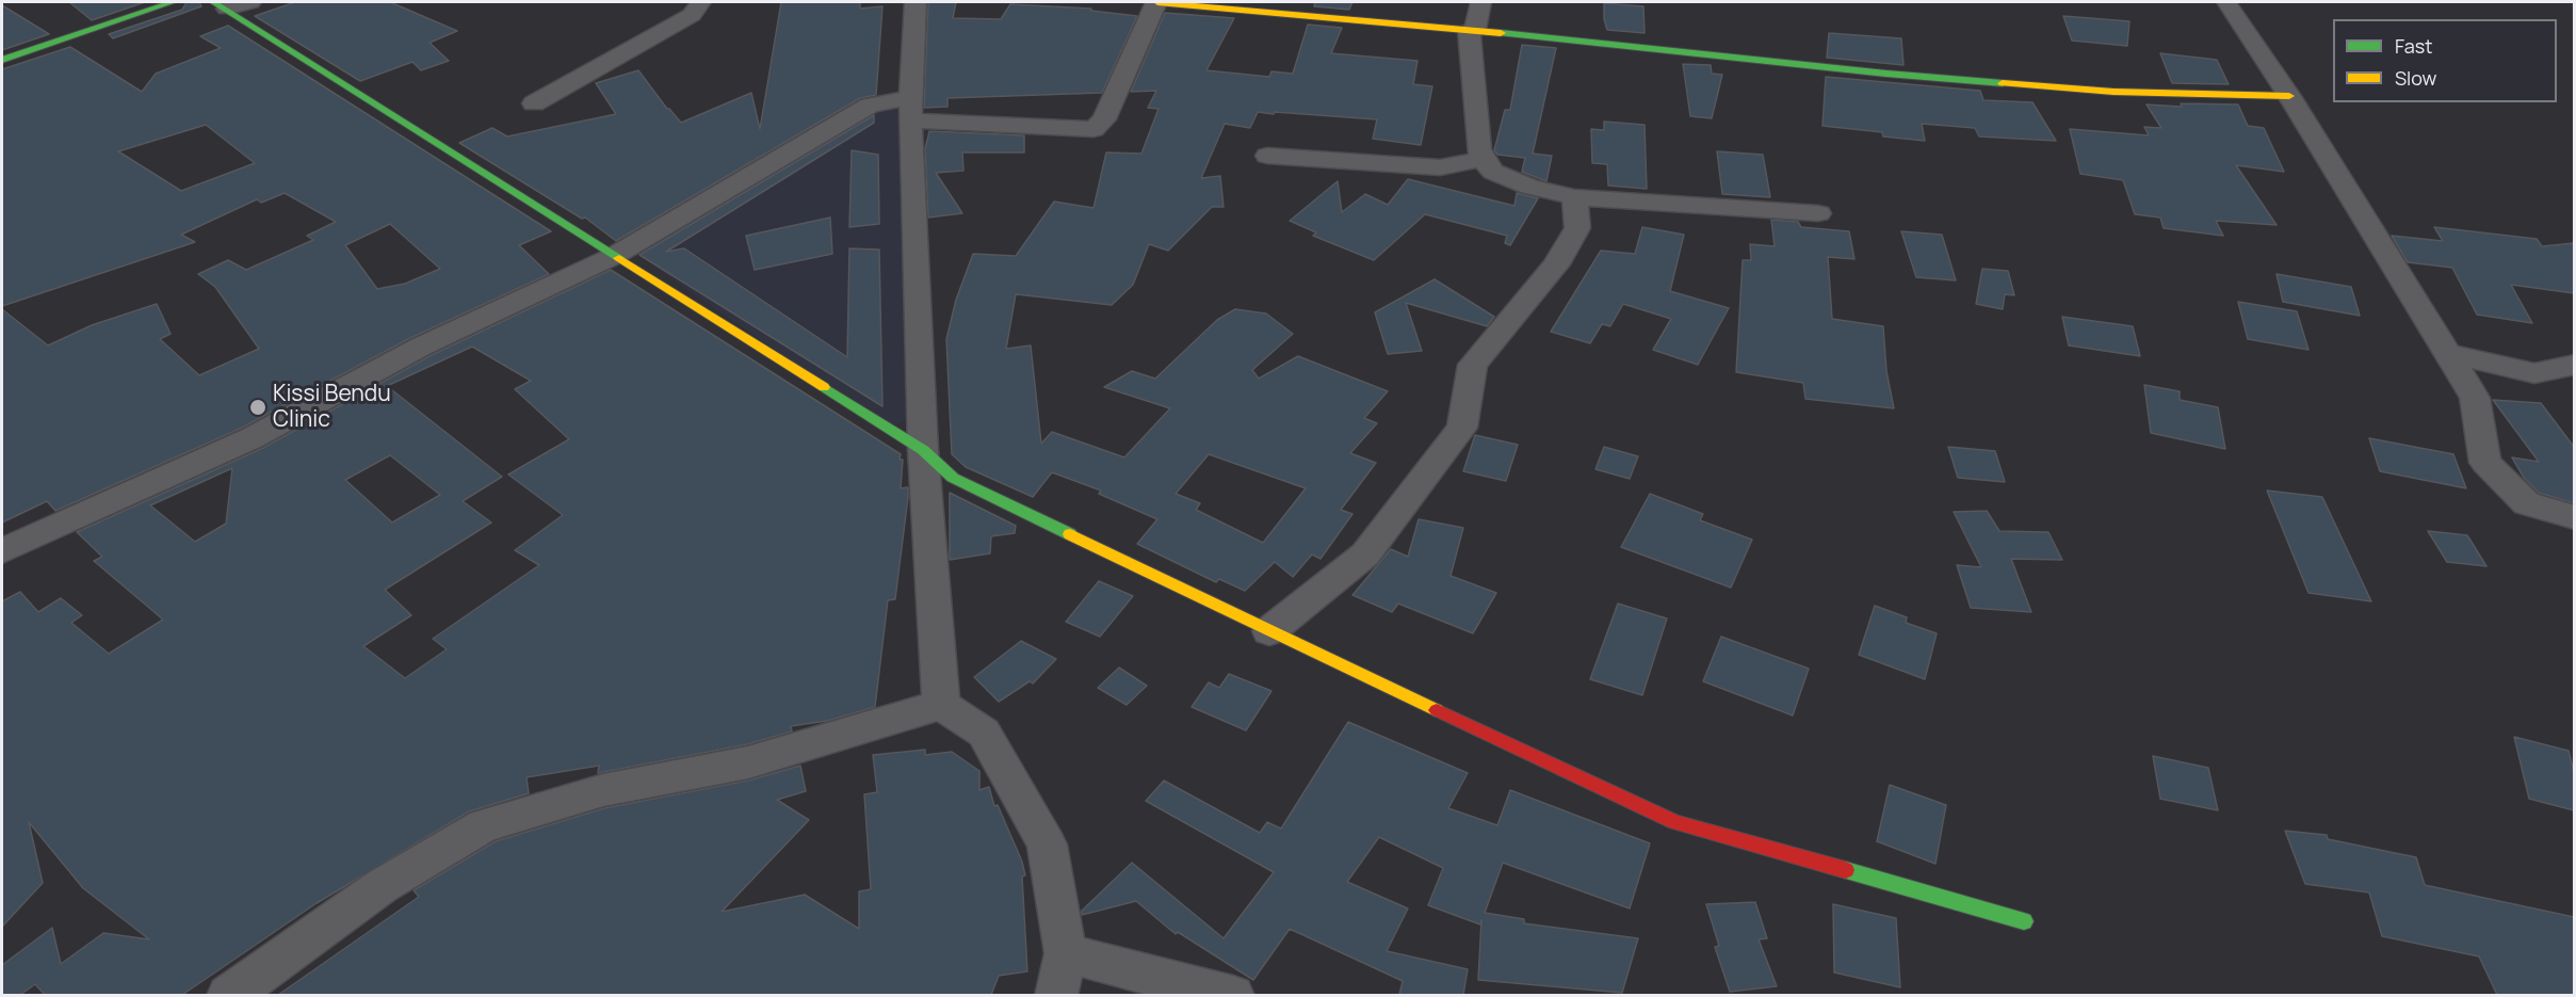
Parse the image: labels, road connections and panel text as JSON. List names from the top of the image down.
{
  "places": ["Kissi Bendu Clinic"],
  "legend": ["Fast", "Slow"]
}
